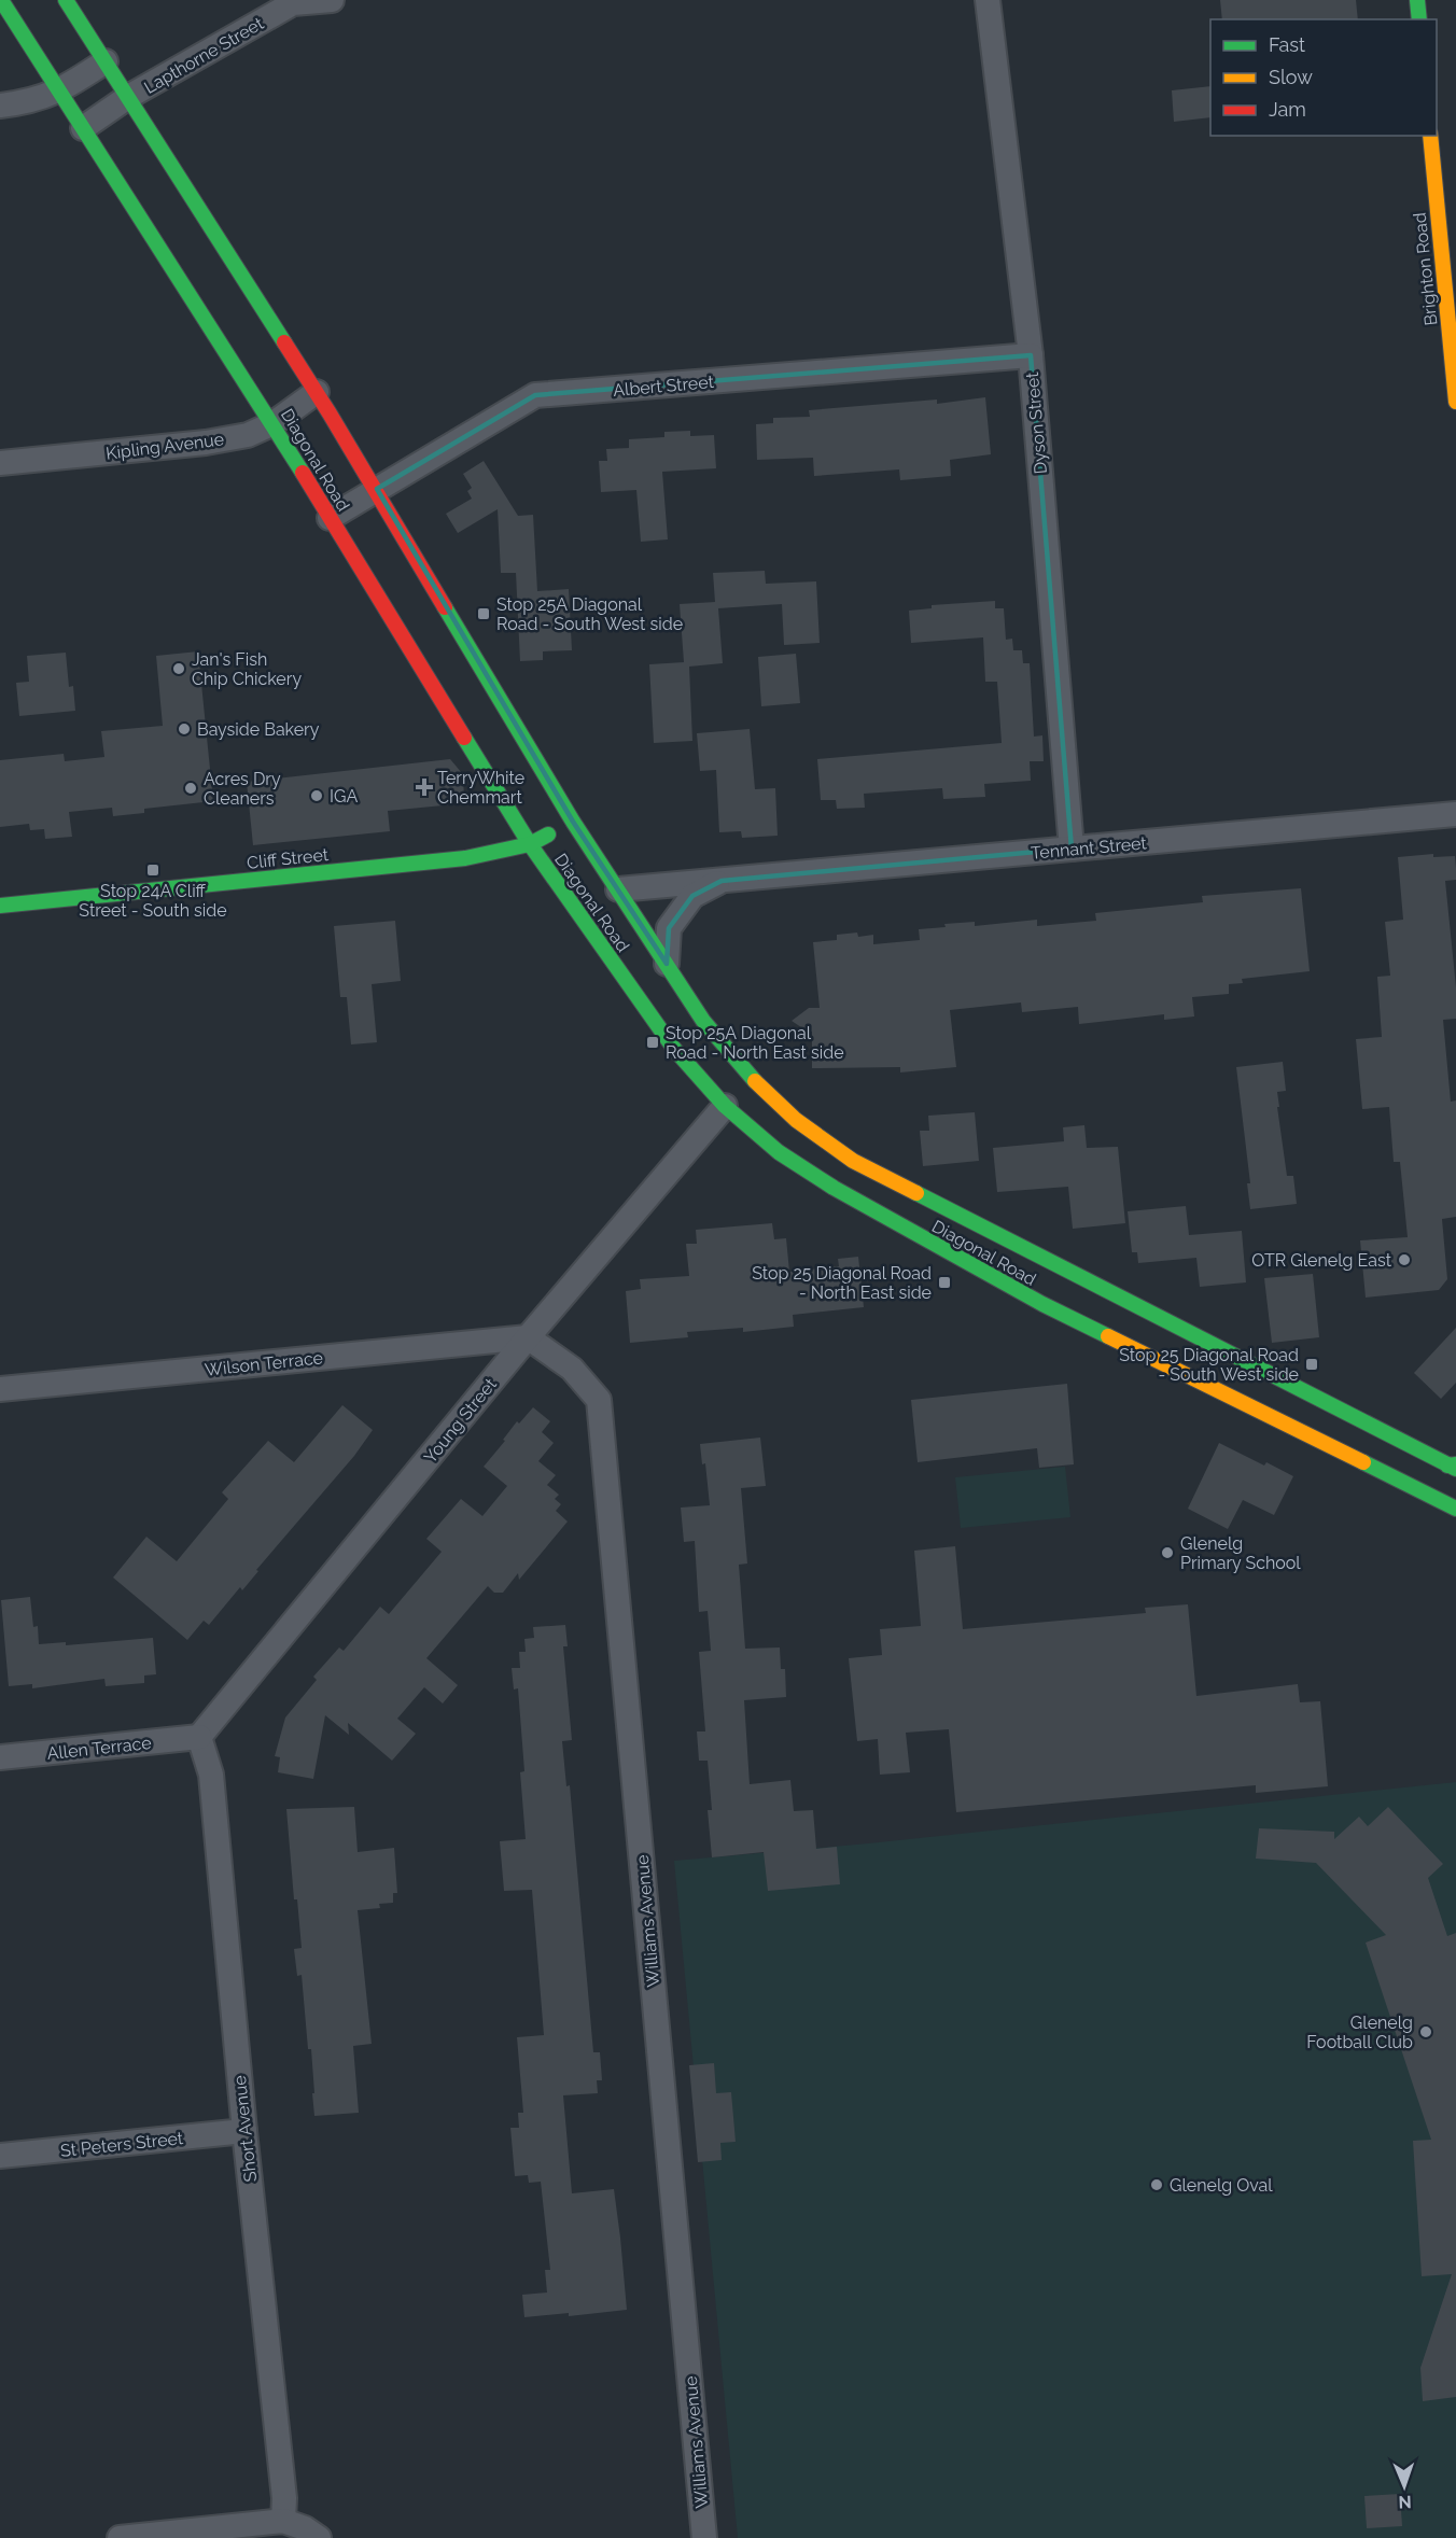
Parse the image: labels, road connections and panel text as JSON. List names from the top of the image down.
{
  "streets": {
    "main road": ["Brighton Road", "Diagonal Road", "Cliff Street"],
    "street": [
      "Lapthorne Street",
      "Albert Street",
      "Dyson Street",
      "Kipling Avenue",
      "Tennant Street",
      "Wilson Terrace",
      "Young Street",
      "Allen Terrace",
      "Williams Avenue",
      "Short Avenue",
      "St Peters Street"
    ]
  },
  "crossings": [
    ["Lapthorne Street", "Diagonal Road"],
    ["Albert Street", "Dyson Street"],
    ["Albert Street", "Diagonal Road"],
    ["Dyson Street", "Tennant Street"],
    ["Kipling Avenue", "Diagonal Road"],
    ["Diagonal Road", "Tennant Street"],
    ["Diagonal Road", "Cliff Street"],
    ["Diagonal Road", "Young Street"],
    ["Wilson Terrace", "Young Street"],
    ["Wilson Terrace", "Williams Avenue"],
    ["Young Street", "Allen Terrace"],
    ["Young Street", "Williams Avenue"],
    ["Young Street", "Short Avenue"],
    ["Allen Terrace", "Short Avenue"],
    ["Short Avenue", "St Peters Street"]
  ],
  "places": {
    "transit": [
      "Stop 25A Diagonal Road - South West side",
      "Stop 24A Cliff Street - South side",
      "Stop 25A Diagonal Road - North East side",
      "Stop 25 Diagonal Road - North East side",
      "Stop 25 Diagonal Road - South West side"
    ],
    "other": [
      "Jan's Fish Chip Chickery",
      "Bayside Bakery",
      "Acres Dry Cleaners",
      "IGA",
      "OTR Glenelg East",
      "Glenelg Primary School",
      "Glenelg Football Club",
      "Glenelg Oval"
    ],
    "health": ["TerryWhite Chemmart"]
  },
  "legend": ["Fast", "Slow", "Jam"],
  "north": "bottom"
}
